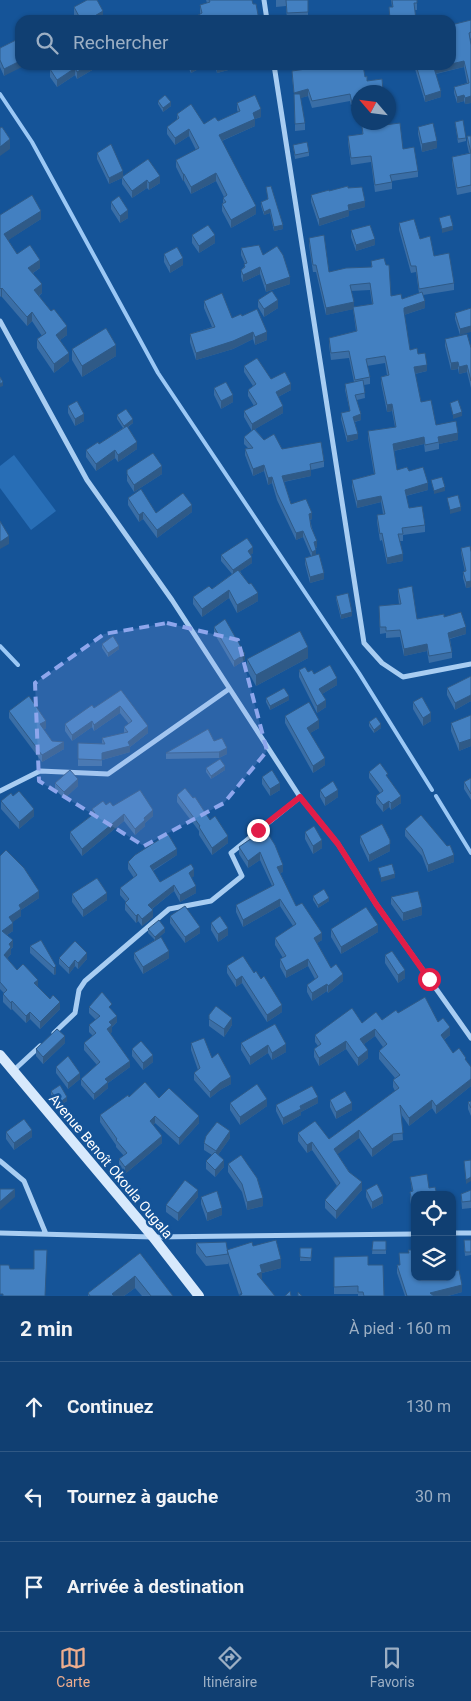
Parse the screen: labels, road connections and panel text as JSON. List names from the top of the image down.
{
  "streets": {
    "street": ["Avenue Benoît Okoula Ougala"]
  },
  "north": "top left",
  "page": {
    "search": "Rechercher",
    "heading": ["2 min", "À pied · 160 m"],
    "list": [
      ["Continuez", "130 m"],
      ["Tournez à gauche", "30 m"],
      "Arrivée à destination"
    ],
    "nav": ["Carte", "Itinéraire", "Favoris"]
  }
}
